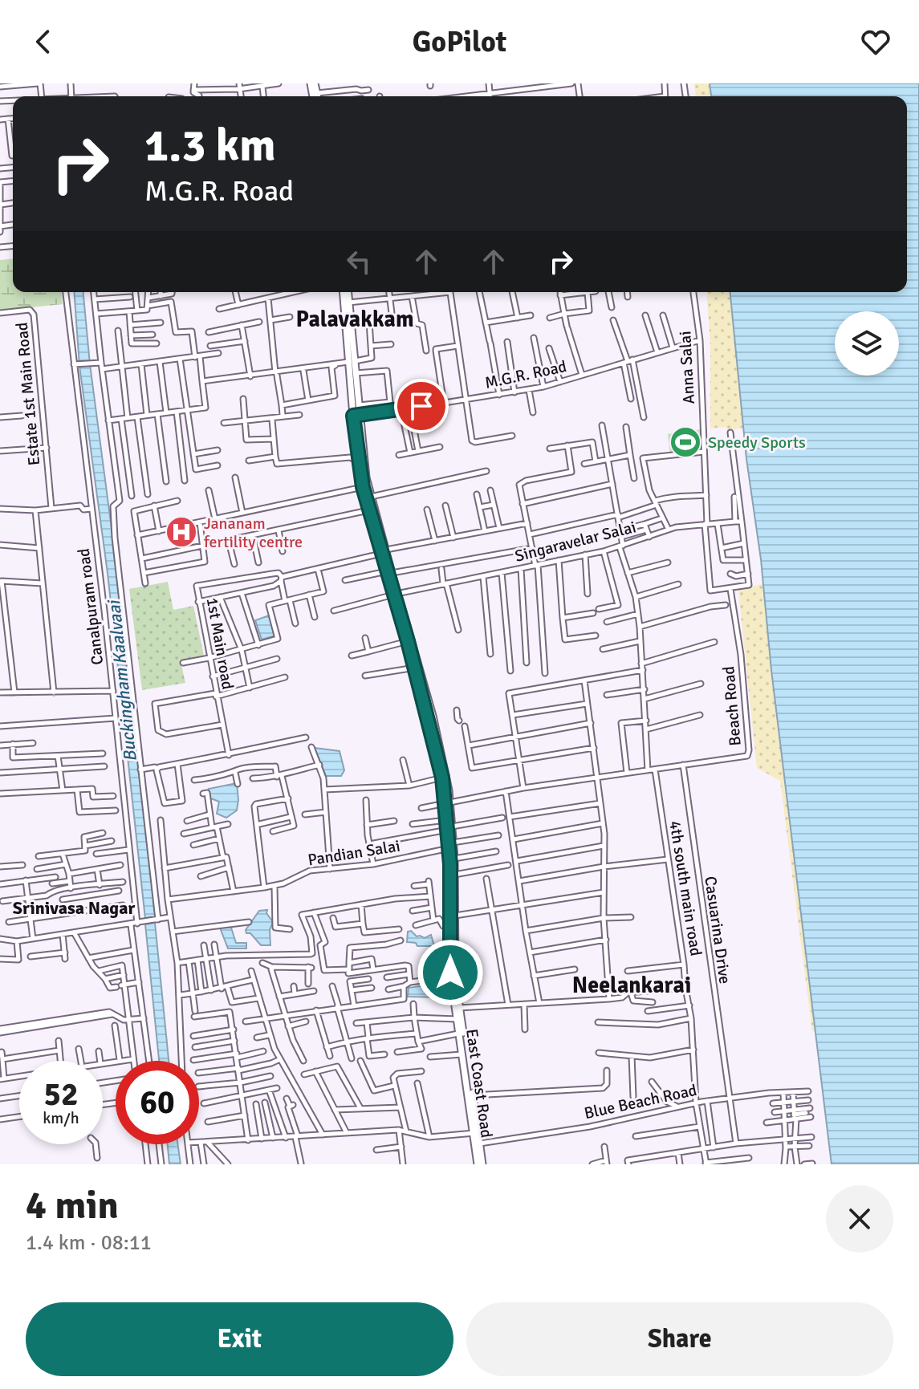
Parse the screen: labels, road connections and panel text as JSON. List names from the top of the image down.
{
  "streets": {
    "main road": ["East Coast Road"],
    "street": [
      "Anna Salai",
      "M.G.R. Road",
      "Estate 1st Main Road",
      "Singaravelar Salai",
      "Canalpuram road",
      "1st Main road",
      "Beach Road",
      "Pandian Salai",
      "4th south main road",
      "Casuarina Drive",
      "Blue Beach Road"
    ]
  },
  "crossings": [
    ["Anna Salai", "M.G.R. Road"],
    ["Anna Salai", "Singaravelar Salai"],
    ["Anna Salai", "Beach Road"],
    ["M.G.R. Road", "East Coast Road"],
    ["Singaravelar Salai", "East Coast Road"],
    ["Beach Road", "Casuarina Drive"],
    ["Pandian Salai", "East Coast Road"],
    ["4th south main road", "Blue Beach Road"],
    ["Casuarina Drive", "Blue Beach Road"],
    ["East Coast Road", "Blue Beach Road"]
  ],
  "districts": ["Palavakkam", "Srinivasa Nagar", "Neelankarai"],
  "water": ["Buckingham Kaalvaai"],
  "places": {
    "sports": ["Speedy Sports"],
    "hospital": ["Jananam fertility centre"]
  },
  "page": {
    "header": "GoPilot",
    "turn": ["1.3 km", "M.G.R. Road"],
    "speed": "52 km/h",
    "limit": "60",
    "heading": ["4 min", "1.4 km · 08:11"],
    "buttons": ["Exit", "Share"]
  }
}
